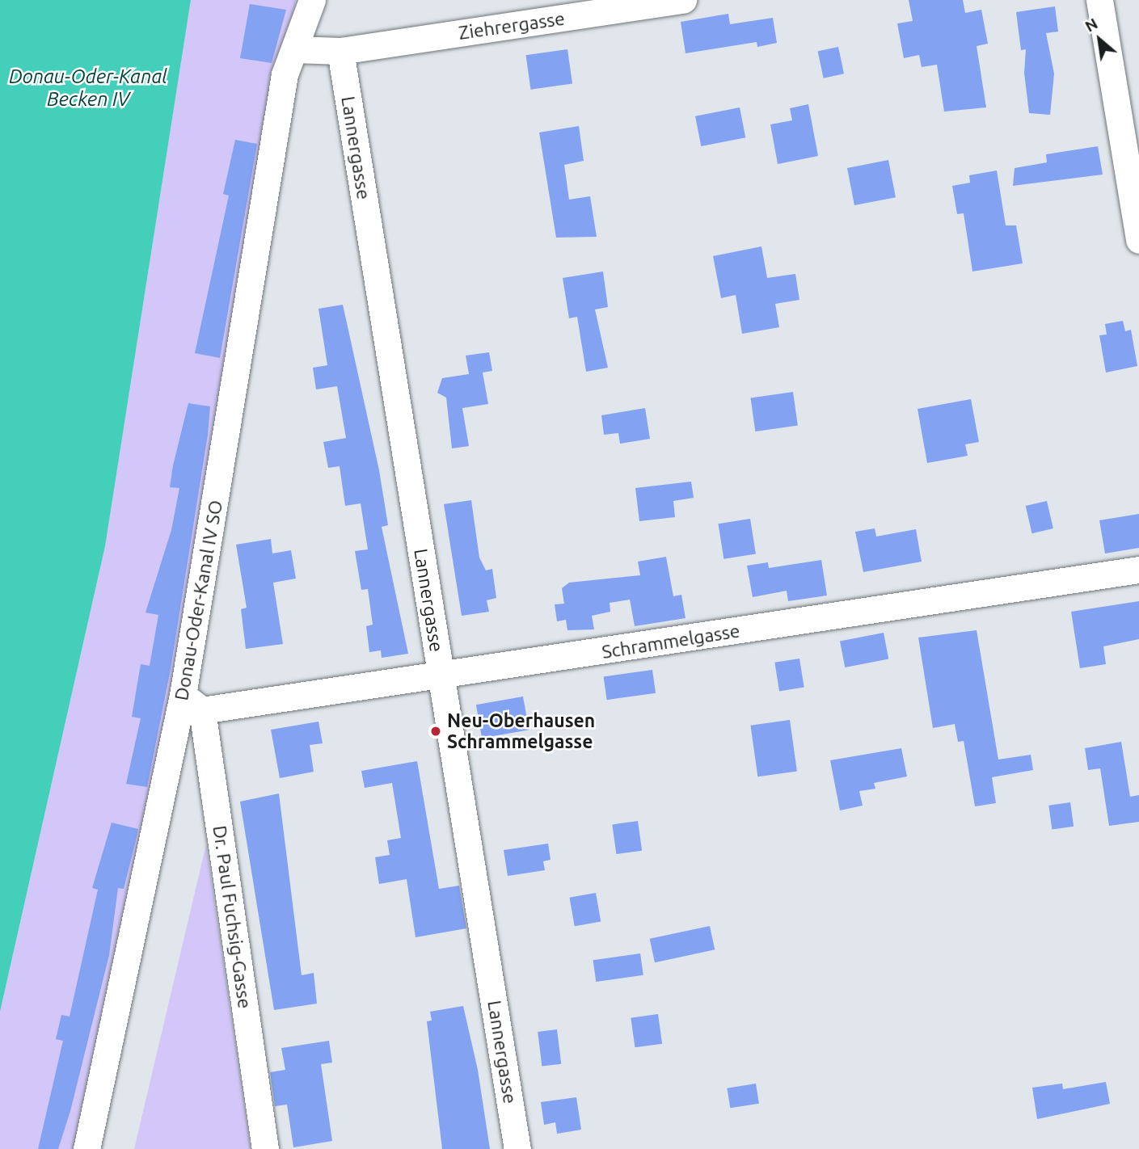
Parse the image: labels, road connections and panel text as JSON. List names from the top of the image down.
{
  "streets": {
    "street": [
      "Ziehrergasse",
      "Lannergasse",
      "Donau-Oder-Kanal IV SO",
      "Schrammelgasse",
      "Dr. Paul Fuchsig-Gasse"
    ]
  },
  "crossings": [
    ["Ziehrergasse", "Lannergasse"],
    ["Ziehrergasse", "Donau-Oder-Kanal IV SO"],
    ["Lannergasse", "Schrammelgasse"],
    ["Donau-Oder-Kanal IV SO", "Schrammelgasse"],
    ["Donau-Oder-Kanal IV SO", "Dr. Paul Fuchsig-Gasse"],
    ["Schrammelgasse", "Dr. Paul Fuchsig-Gasse"]
  ],
  "water": ["Donau-Oder-Kanal Becken IV"],
  "places": ["Neu-Oberhausen Schrammelgasse"],
  "north": "top left"
}
